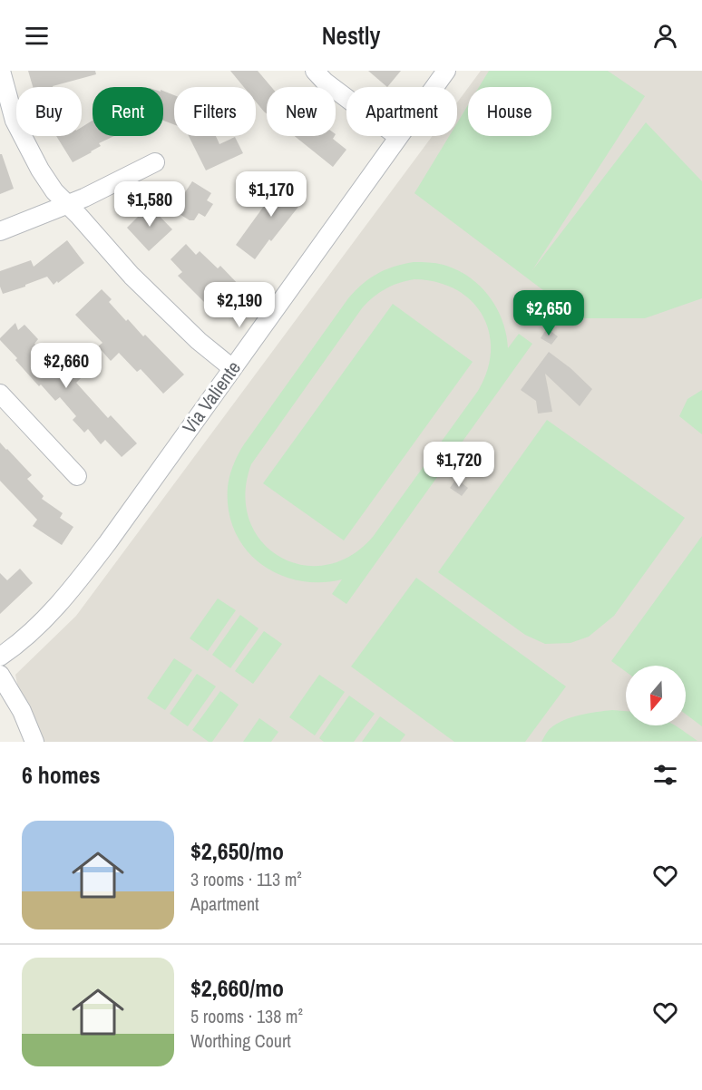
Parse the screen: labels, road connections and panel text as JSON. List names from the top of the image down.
{
  "streets": {
    "street": ["Via Valiente"]
  },
  "north": "bottom",
  "page": {
    "header": "Nestly",
    "chip": [
      "Buy",
      "Rent",
      "Filters",
      "New",
      "Apartment",
      "House"
    ],
    "price": [
      "$1,170",
      "$1,580",
      "$2,190",
      "$2,650",
      "$2,660",
      "$1,720"
    ],
    "heading": "6 homes",
    "list": [
      {
        "name": "$2,650/mo",
        "note": "3 rooms · 113 m² · Apartment"
      },
      {
        "name": "$2,660/mo",
        "note": "5 rooms · 138 m² · Worthing Court"
      }
    ]
  }
}
